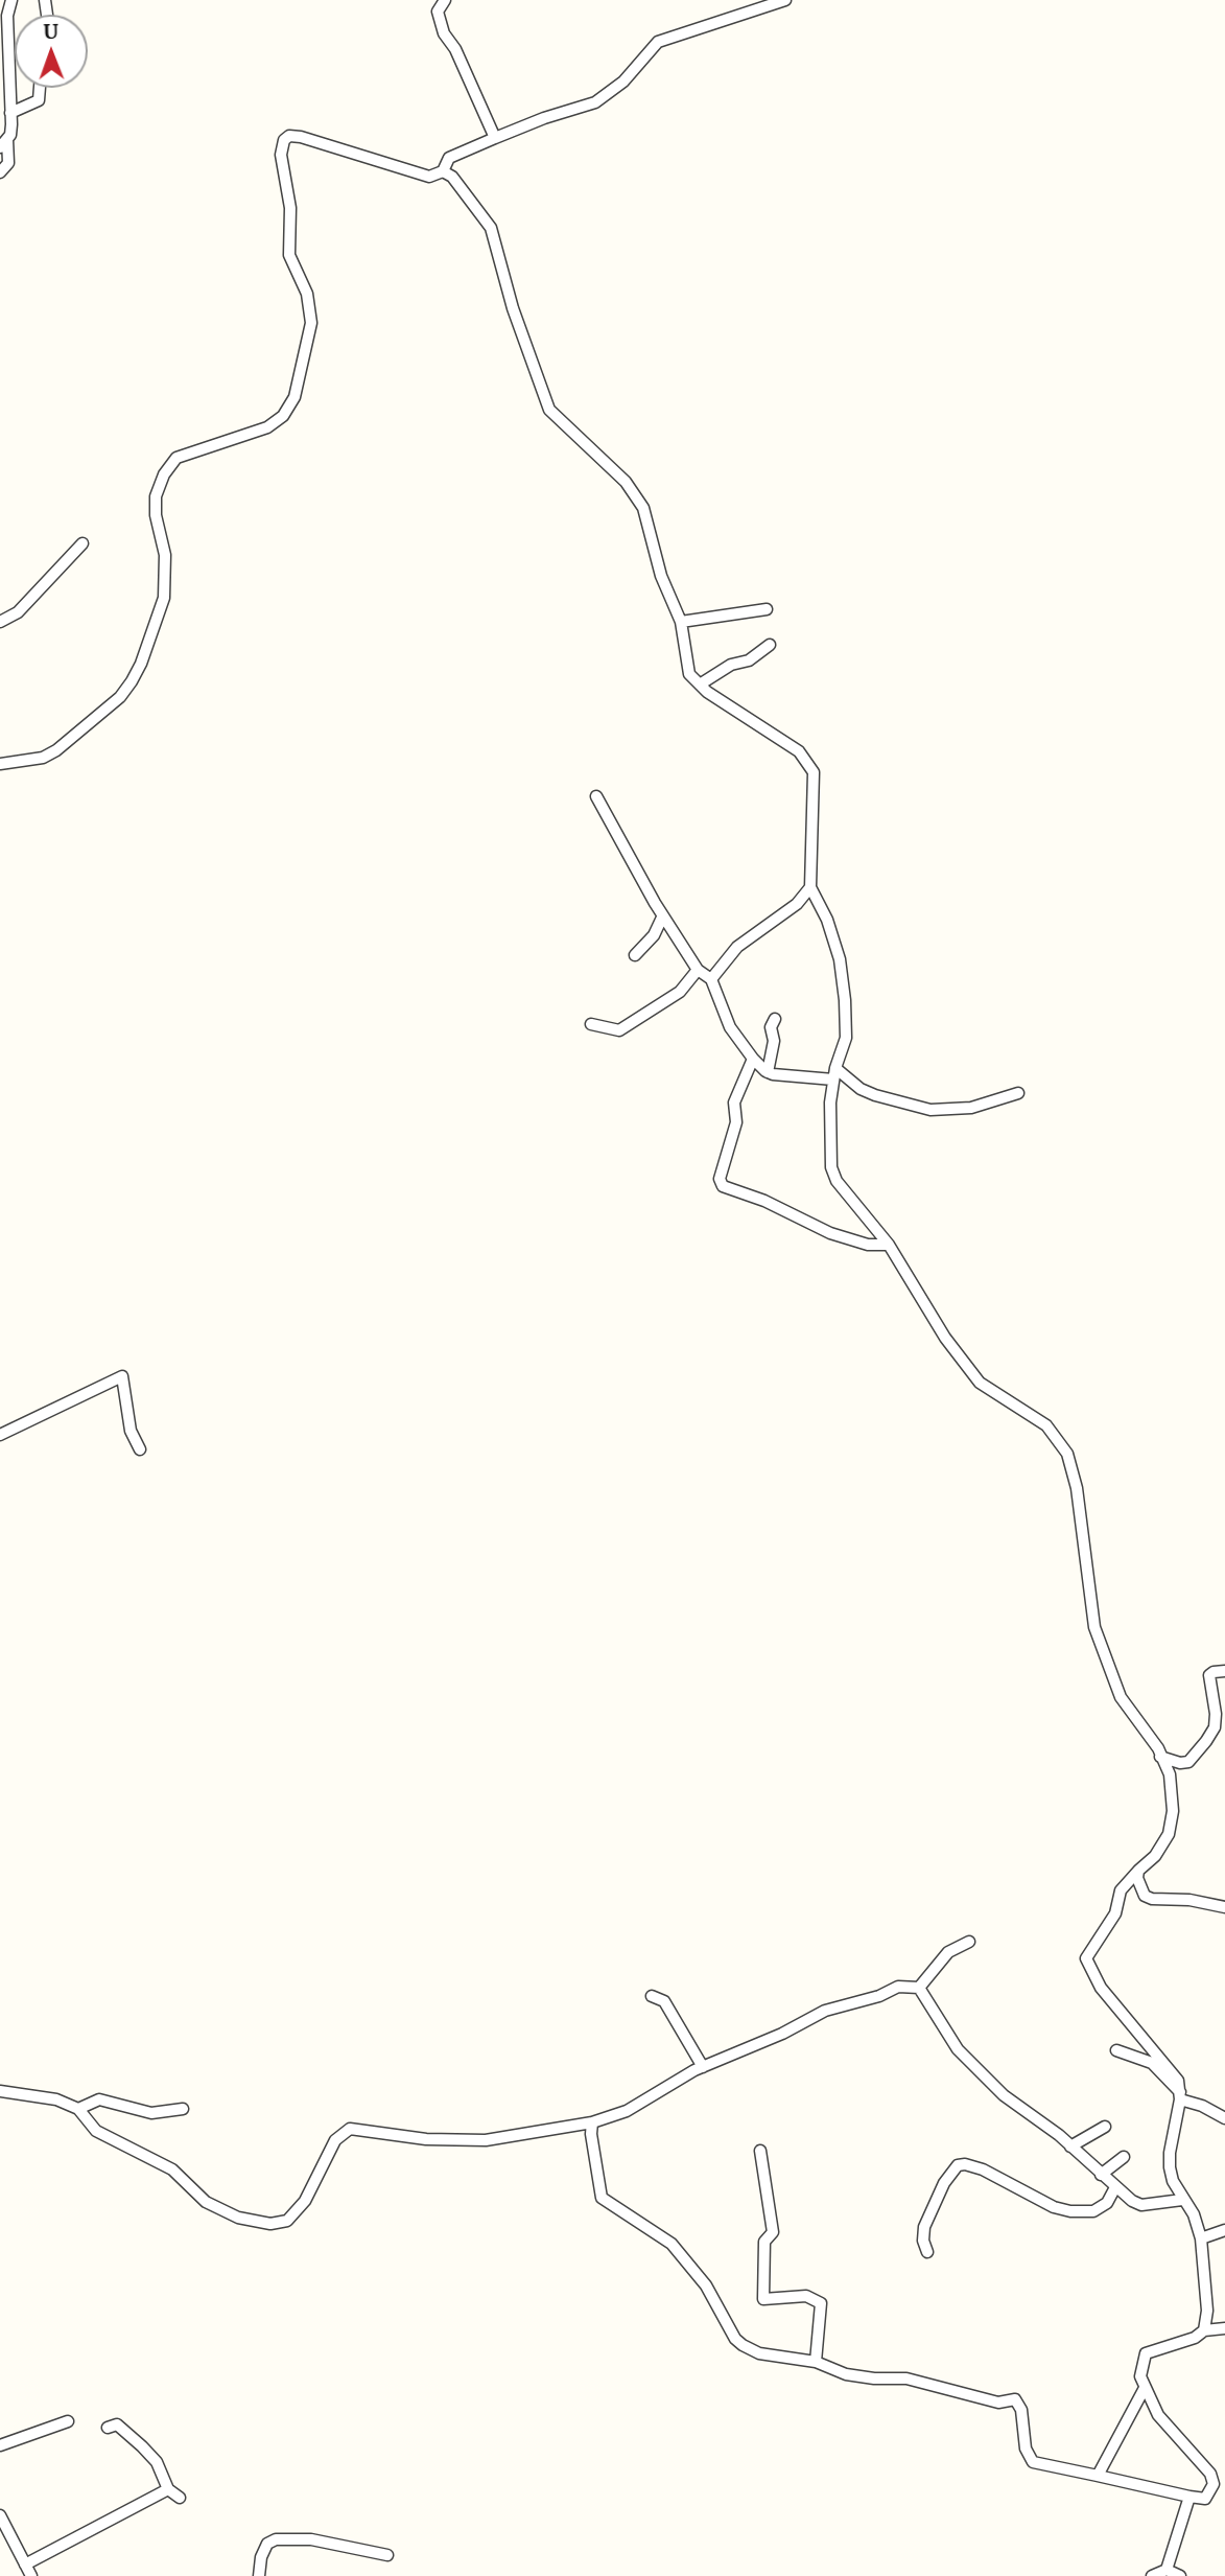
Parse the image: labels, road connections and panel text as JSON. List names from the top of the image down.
{
  "north": "top"
}
